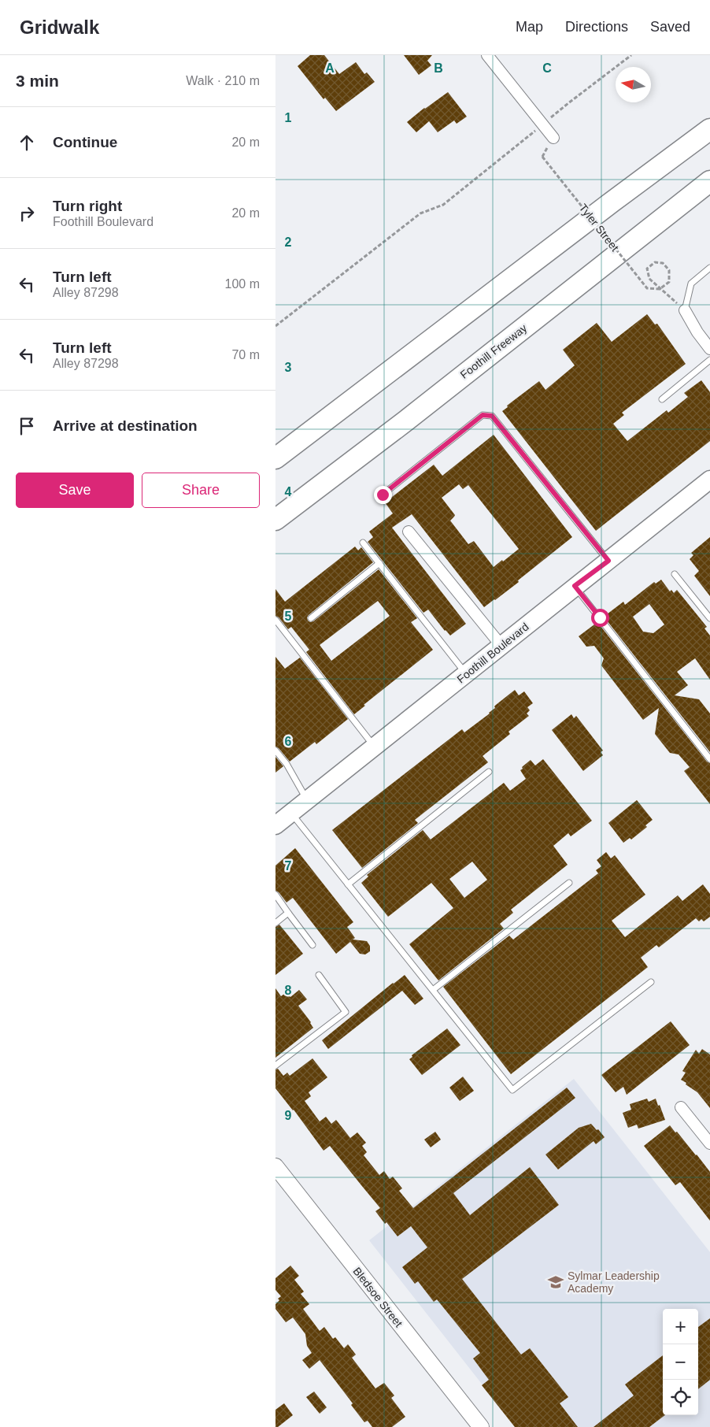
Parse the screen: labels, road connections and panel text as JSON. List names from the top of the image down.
{
  "streets": {
    "highway": ["Foothill Freeway"],
    "main road": ["Foothill Boulevard"],
    "street": ["Bledsoe Street"],
    "path": ["Tyler Street"]
  },
  "places": {
    "school or university": ["Sylmar Leadership Academy"]
  },
  "north": "left",
  "page": {
    "header": "Gridwalk",
    "nav": ["Map", "Directions", "Saved"],
    "heading": ["3 min", "Walk · 210 m"],
    "list": [
      ["Continue", "20 m"],
      ["Turn right", "Foothill Boulevard", "20 m"],
      ["Turn left", "Alley 87298", "100 m"],
      ["Turn left", "Alley 87298", "70 m"],
      "Arrive at destination"
    ],
    "buttons": ["Save", "Share"],
    "map_buttons": ["+", "−"]
  },
  "grid": {
    "columns": ["A", "B", "C"],
    "rows": [
      "1",
      "2",
      "3",
      "4",
      "5",
      "6",
      "7",
      "8",
      "9"
    ]
  }
}
